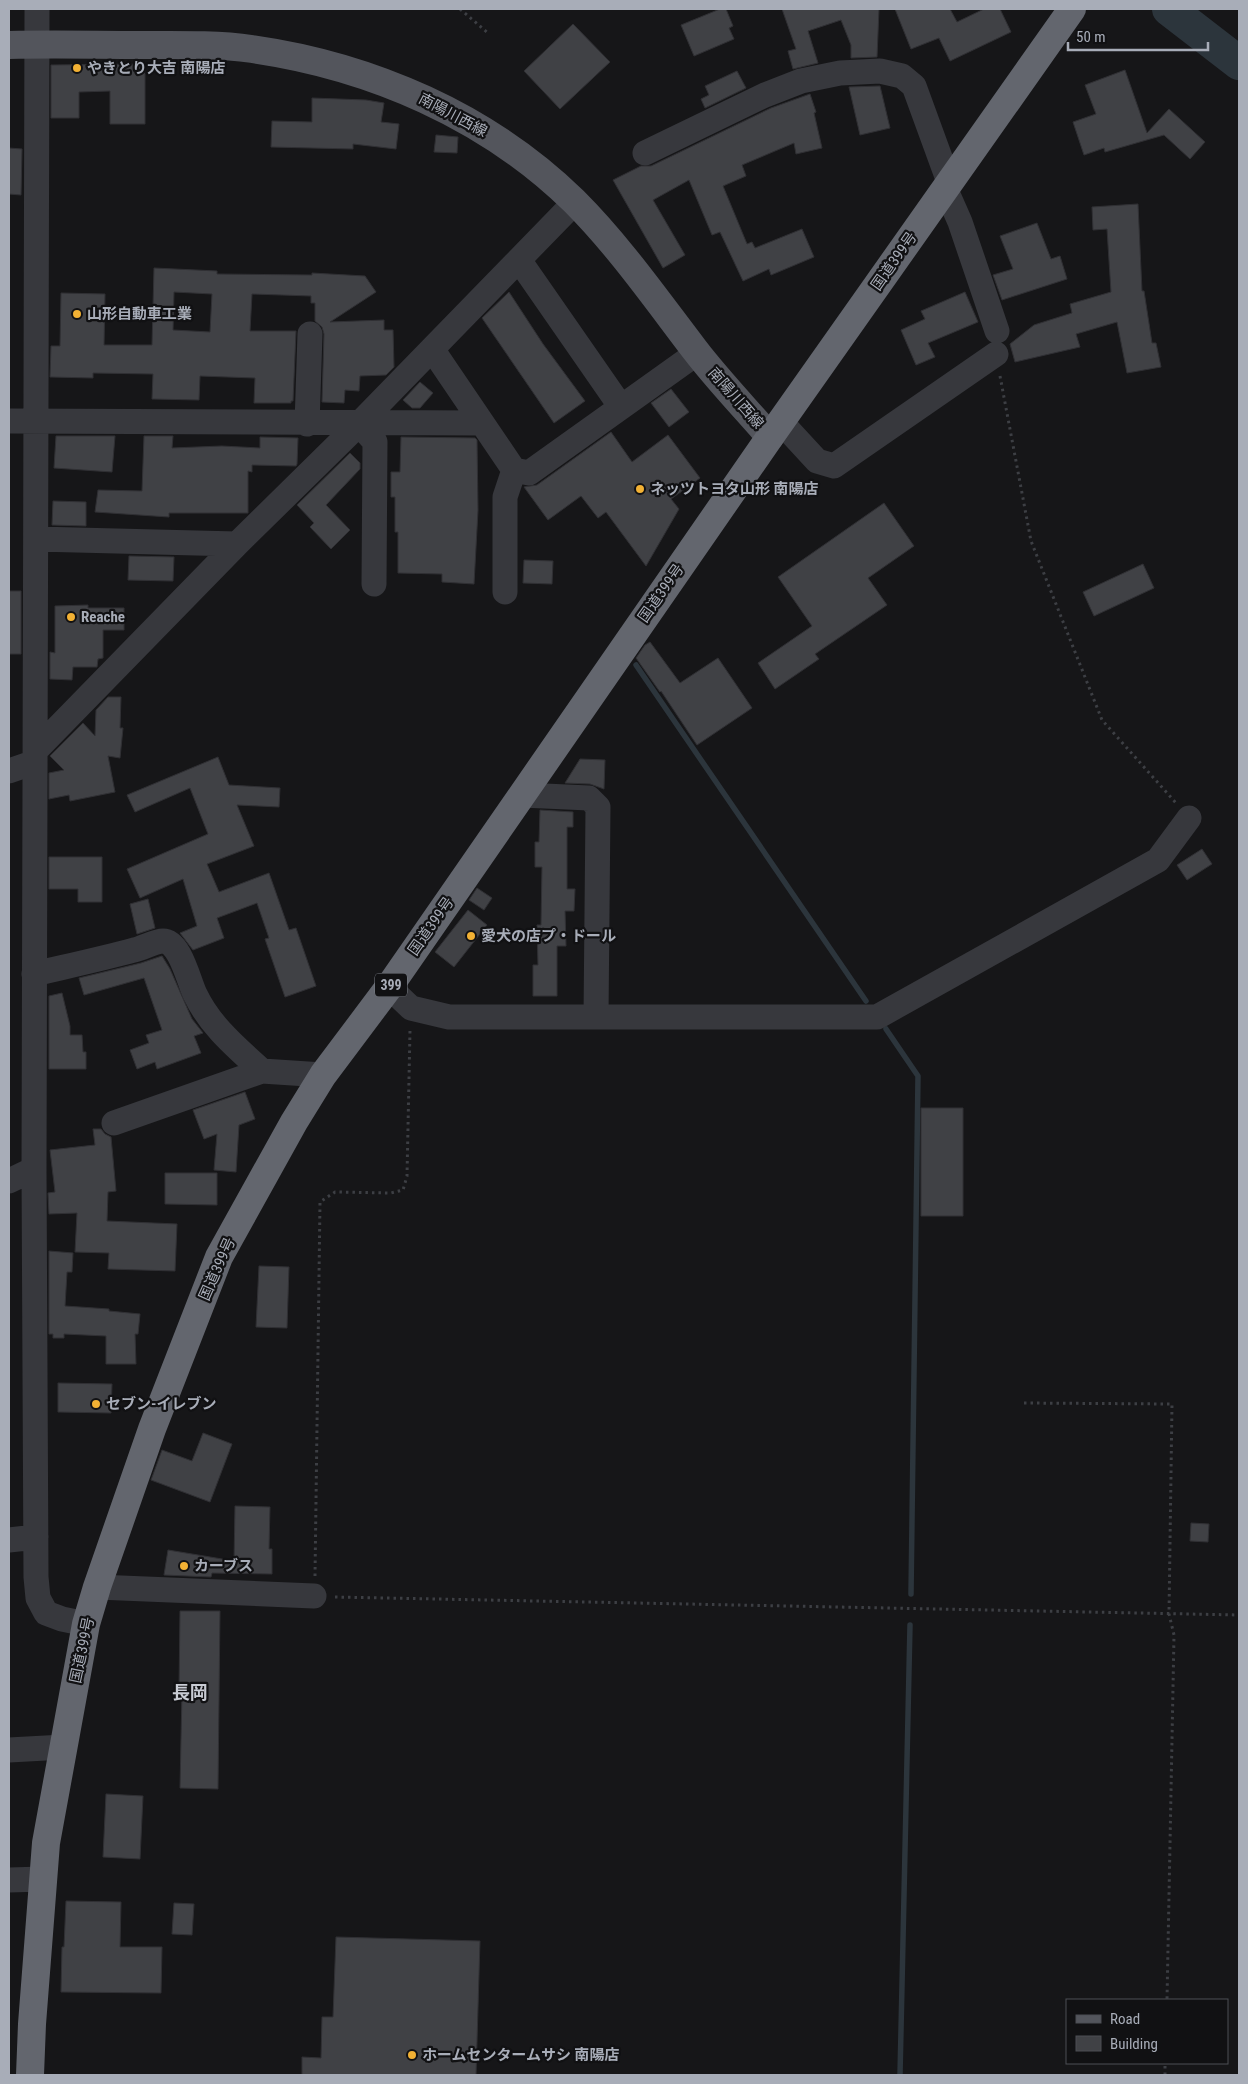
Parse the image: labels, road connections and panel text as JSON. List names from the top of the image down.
{
  "streets": {
    "highway": ["国道399号", "399"],
    "main road": ["南陽川西線"]
  },
  "crossings": [
    ["南陽川西線", "国道399号"]
  ],
  "districts": ["長岡"],
  "places": [
    "やきとり大吉 南陽店",
    "山形自動車工業",
    "ネッツトヨタ山形 南陽店",
    "Reache",
    "愛犬の店プ・ドール",
    "セブン-イレブン",
    "カーブス",
    "ホームセンタームサシ 南陽店"
  ],
  "legend": ["Road", "Building"],
  "scale_bar": "50 m"
}
